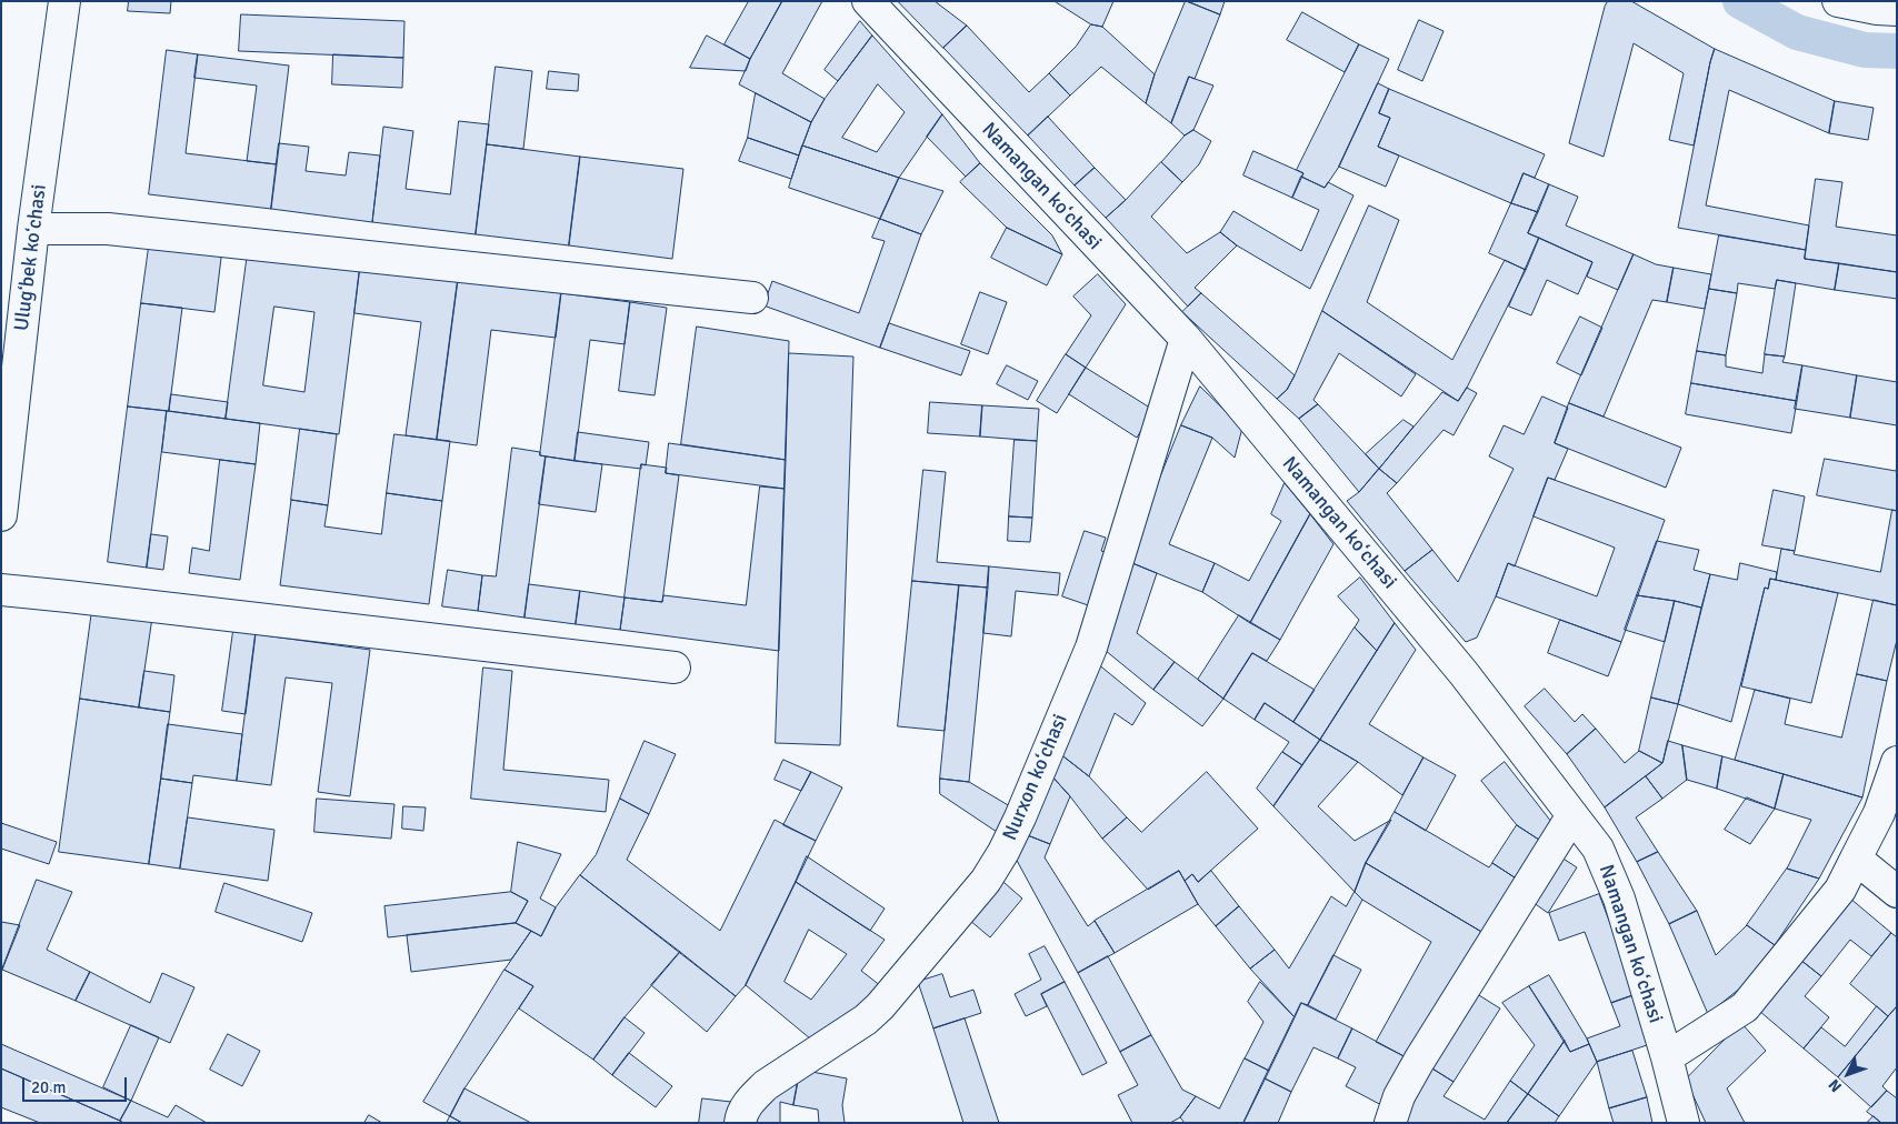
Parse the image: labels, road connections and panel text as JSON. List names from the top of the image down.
{
  "streets": {
    "street": ["Namangan koʻchasi", "Ulugʻbek koʻchasi", "Nurxon koʻchasi"]
  },
  "crossings": [
    ["Namangan koʻchasi", "Nurxon koʻchasi"]
  ],
  "scale_bar": "20 m",
  "north": "bottom left"
}
